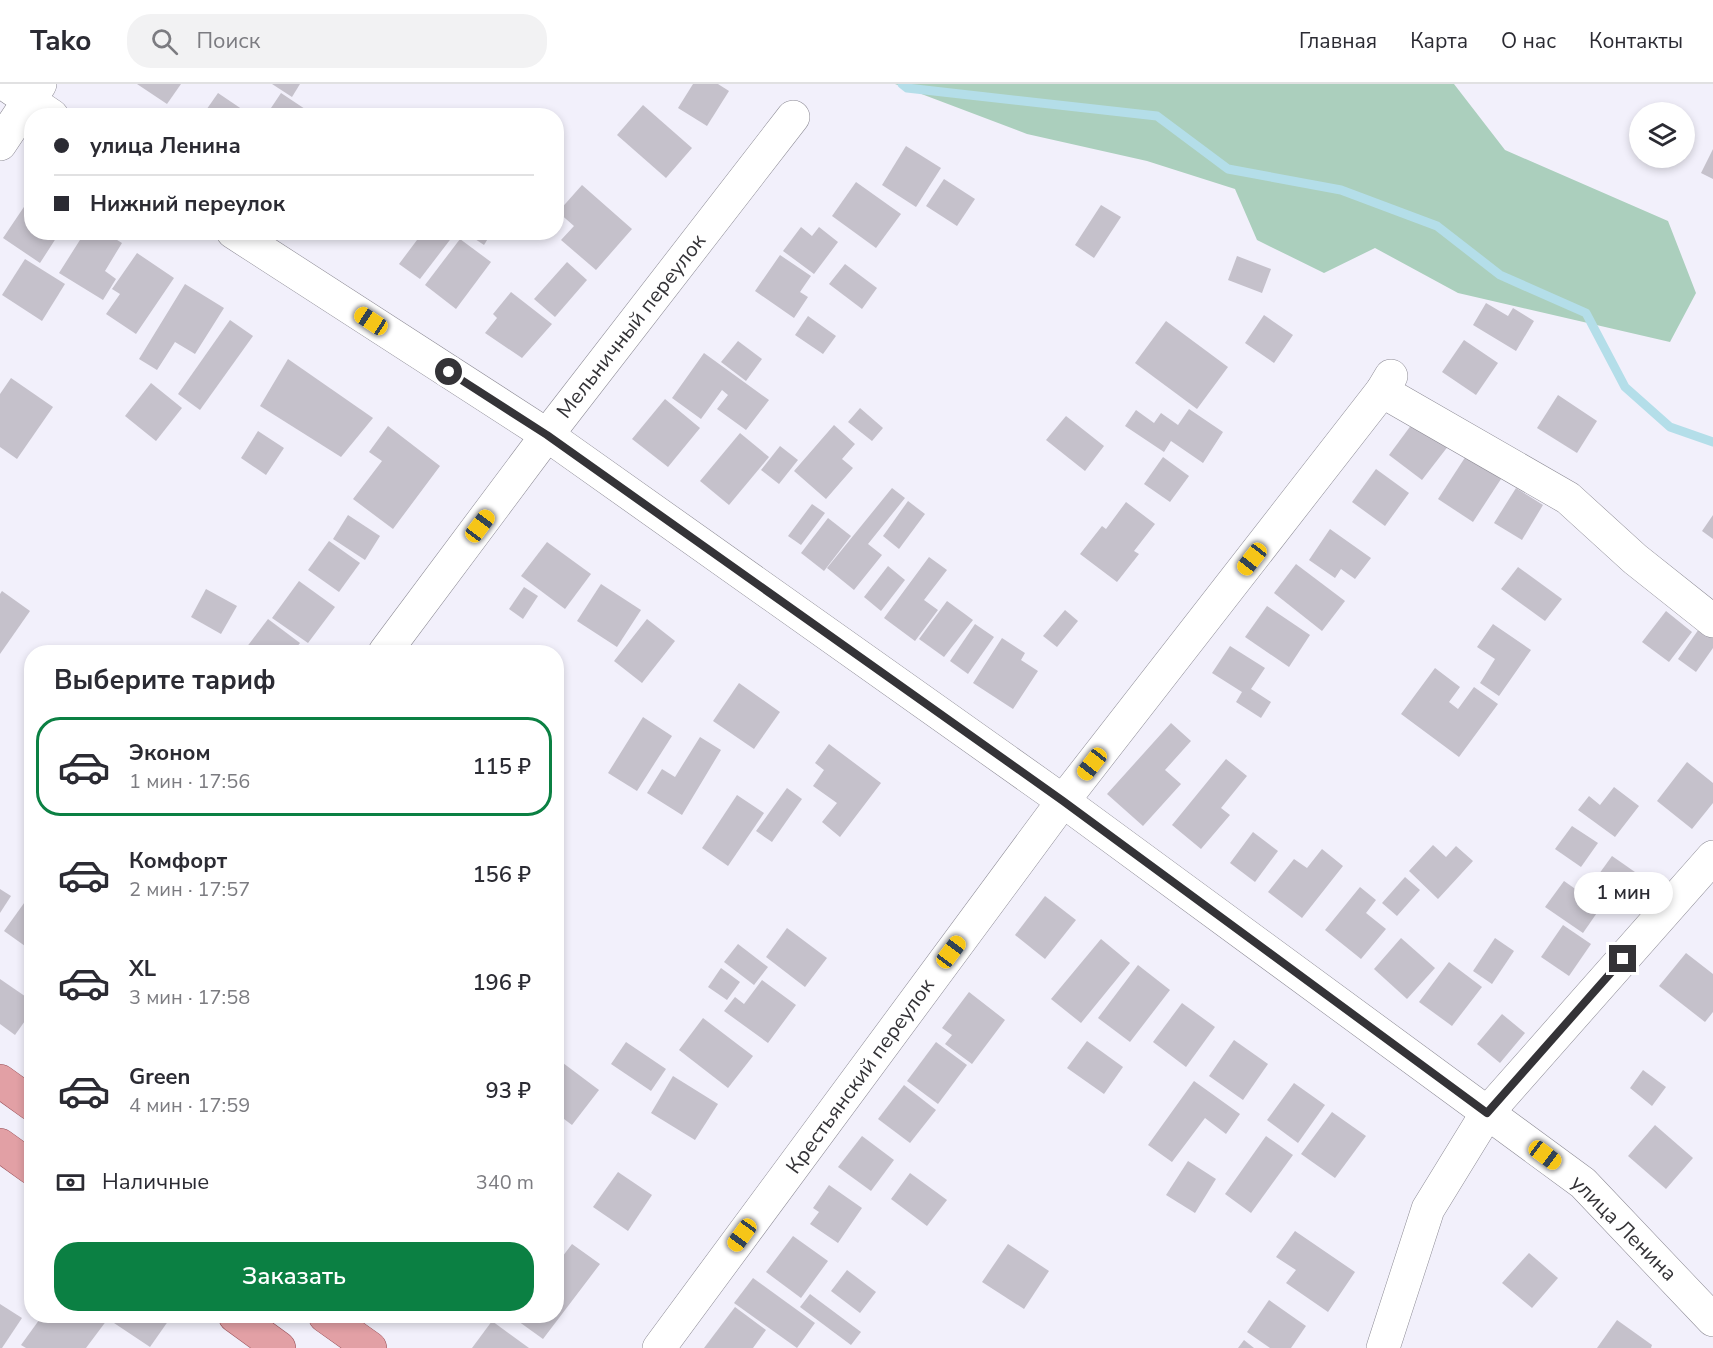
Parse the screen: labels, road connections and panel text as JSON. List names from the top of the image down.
{
  "streets": {
    "street": ["Мельничный переулок", "Крестьянский переулок", "улица Ленина"]
  },
  "crossings": [
    ["Мельничный переулок", "улица Ленина"],
    ["Крестьянский переулок", "улица Ленина"]
  ],
  "page": {
    "header": "Tako",
    "search": "Поиск",
    "nav": [
      "Главная",
      "Карта",
      "О нас",
      "Контакты"
    ],
    "banner": ["улица Ленина", "Нижний переулок"],
    "heading": "Выберите тариф",
    "list": [
      {
        "name": "Эконом",
        "note": "1 мин · 17:56",
        "value": "115 ₽"
      },
      {
        "name": "Комфорт",
        "note": "2 мин · 17:57",
        "value": "156 ₽"
      },
      {
        "name": "XL",
        "note": "3 мин · 17:58",
        "value": "196 ₽"
      },
      {
        "name": "Green",
        "note": "4 мин · 17:59",
        "value": "93 ₽"
      }
    ],
    "bubble": "1 мин",
    "pay": ["Наличные", "340 m"],
    "buttons": "Заказать"
  }
}
